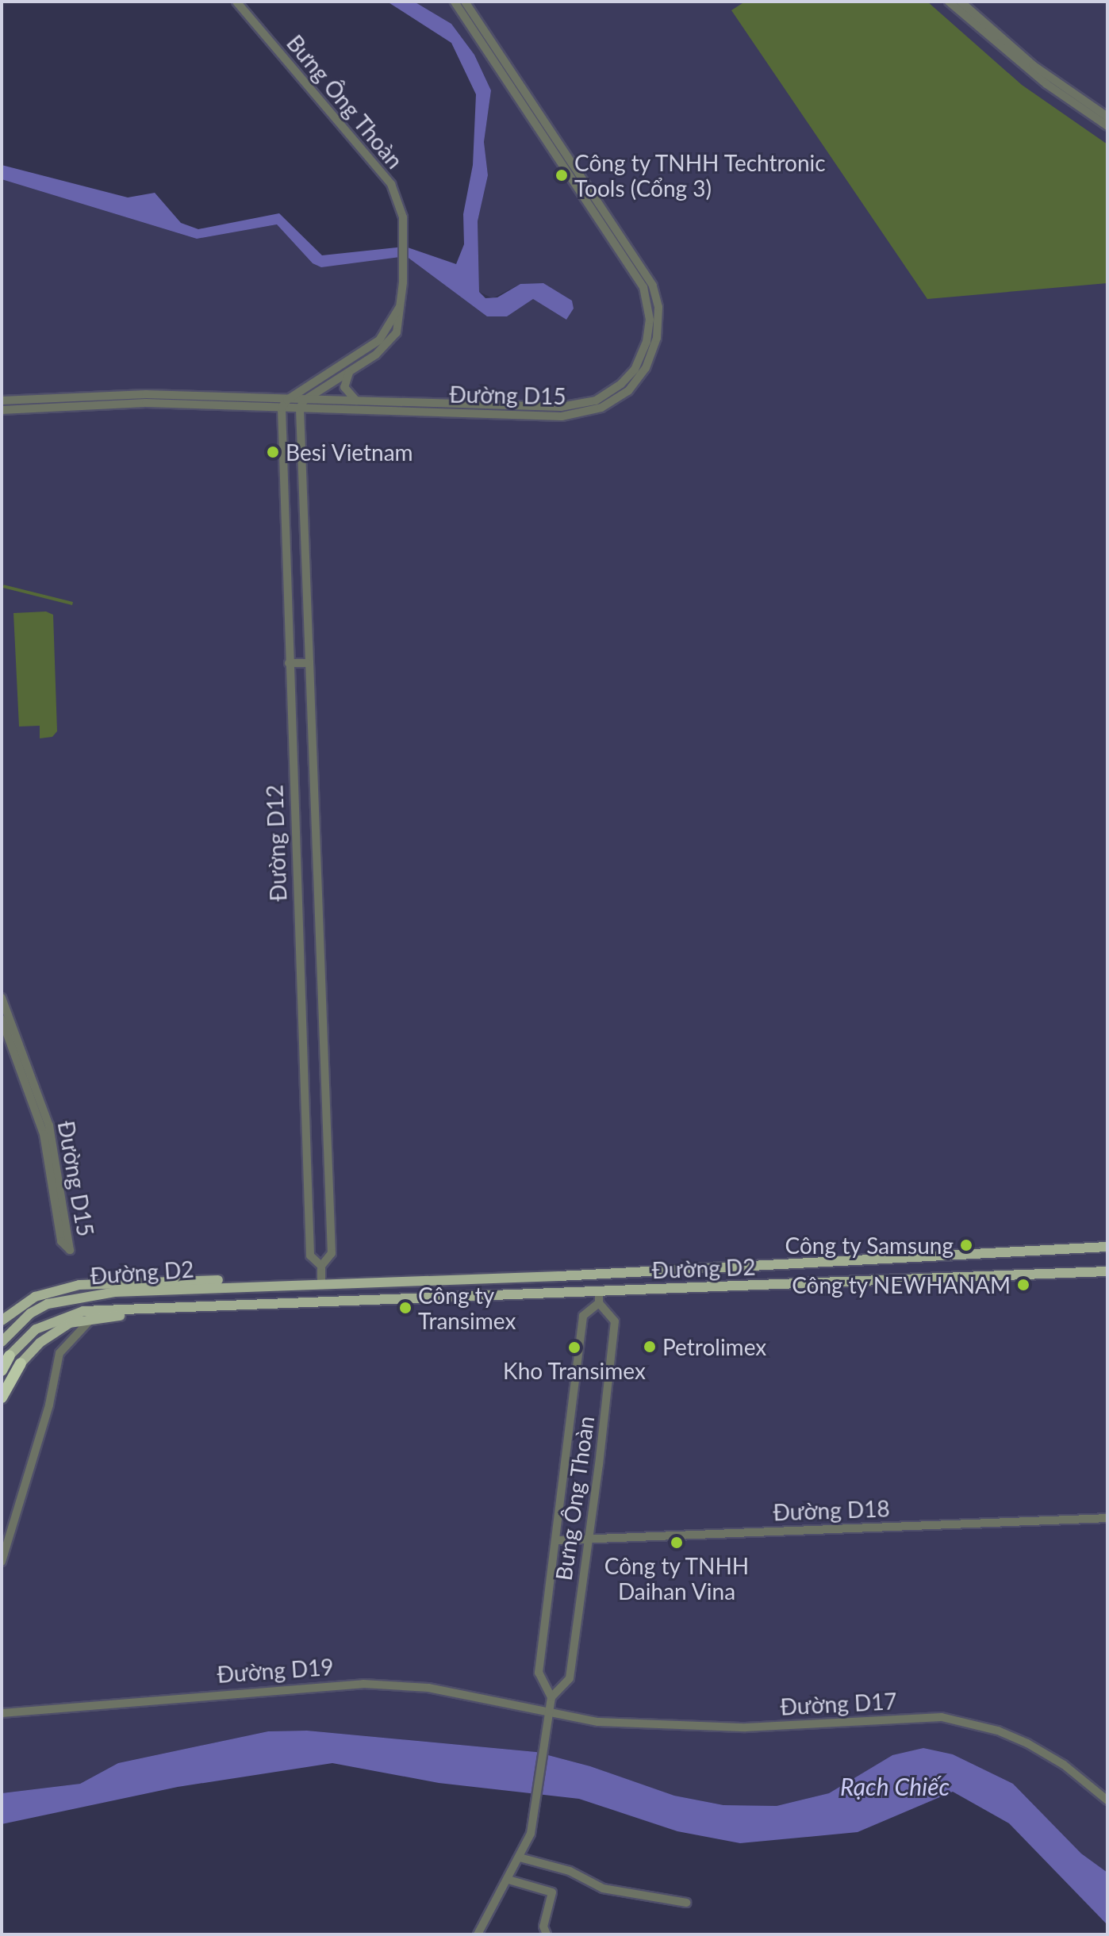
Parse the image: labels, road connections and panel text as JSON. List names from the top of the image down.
{
  "streets": {
    "main road": ["Đường D2"],
    "street": [
      "Bưng Ông Thoàn",
      "Đường D15",
      "Đường D12",
      "Đường D18",
      "Đường D19",
      "Đường D17"
    ]
  },
  "crossings": [
    ["Bưng Ông Thoàn", "Đường D18"],
    ["Bưng Ông Thoàn", "Đường D19"],
    ["Bưng Ông Thoàn", "Đường D17"],
    ["Đường D15", "Đường D12"],
    ["Đường D12", "Đường D2"],
    ["Đường D19", "Đường D17"]
  ],
  "water": ["Rạch Chiếc"],
  "places": [
    "Công ty TNHH Techtronic Tools (Cổng 3)",
    "Besi Vietnam",
    "Công ty Samsung",
    "Công ty NEWHANAM",
    "Công ty Transimex",
    "Petrolimex",
    "Kho Transimex",
    "Công ty TNHH Daihan Vina"
  ]
}
